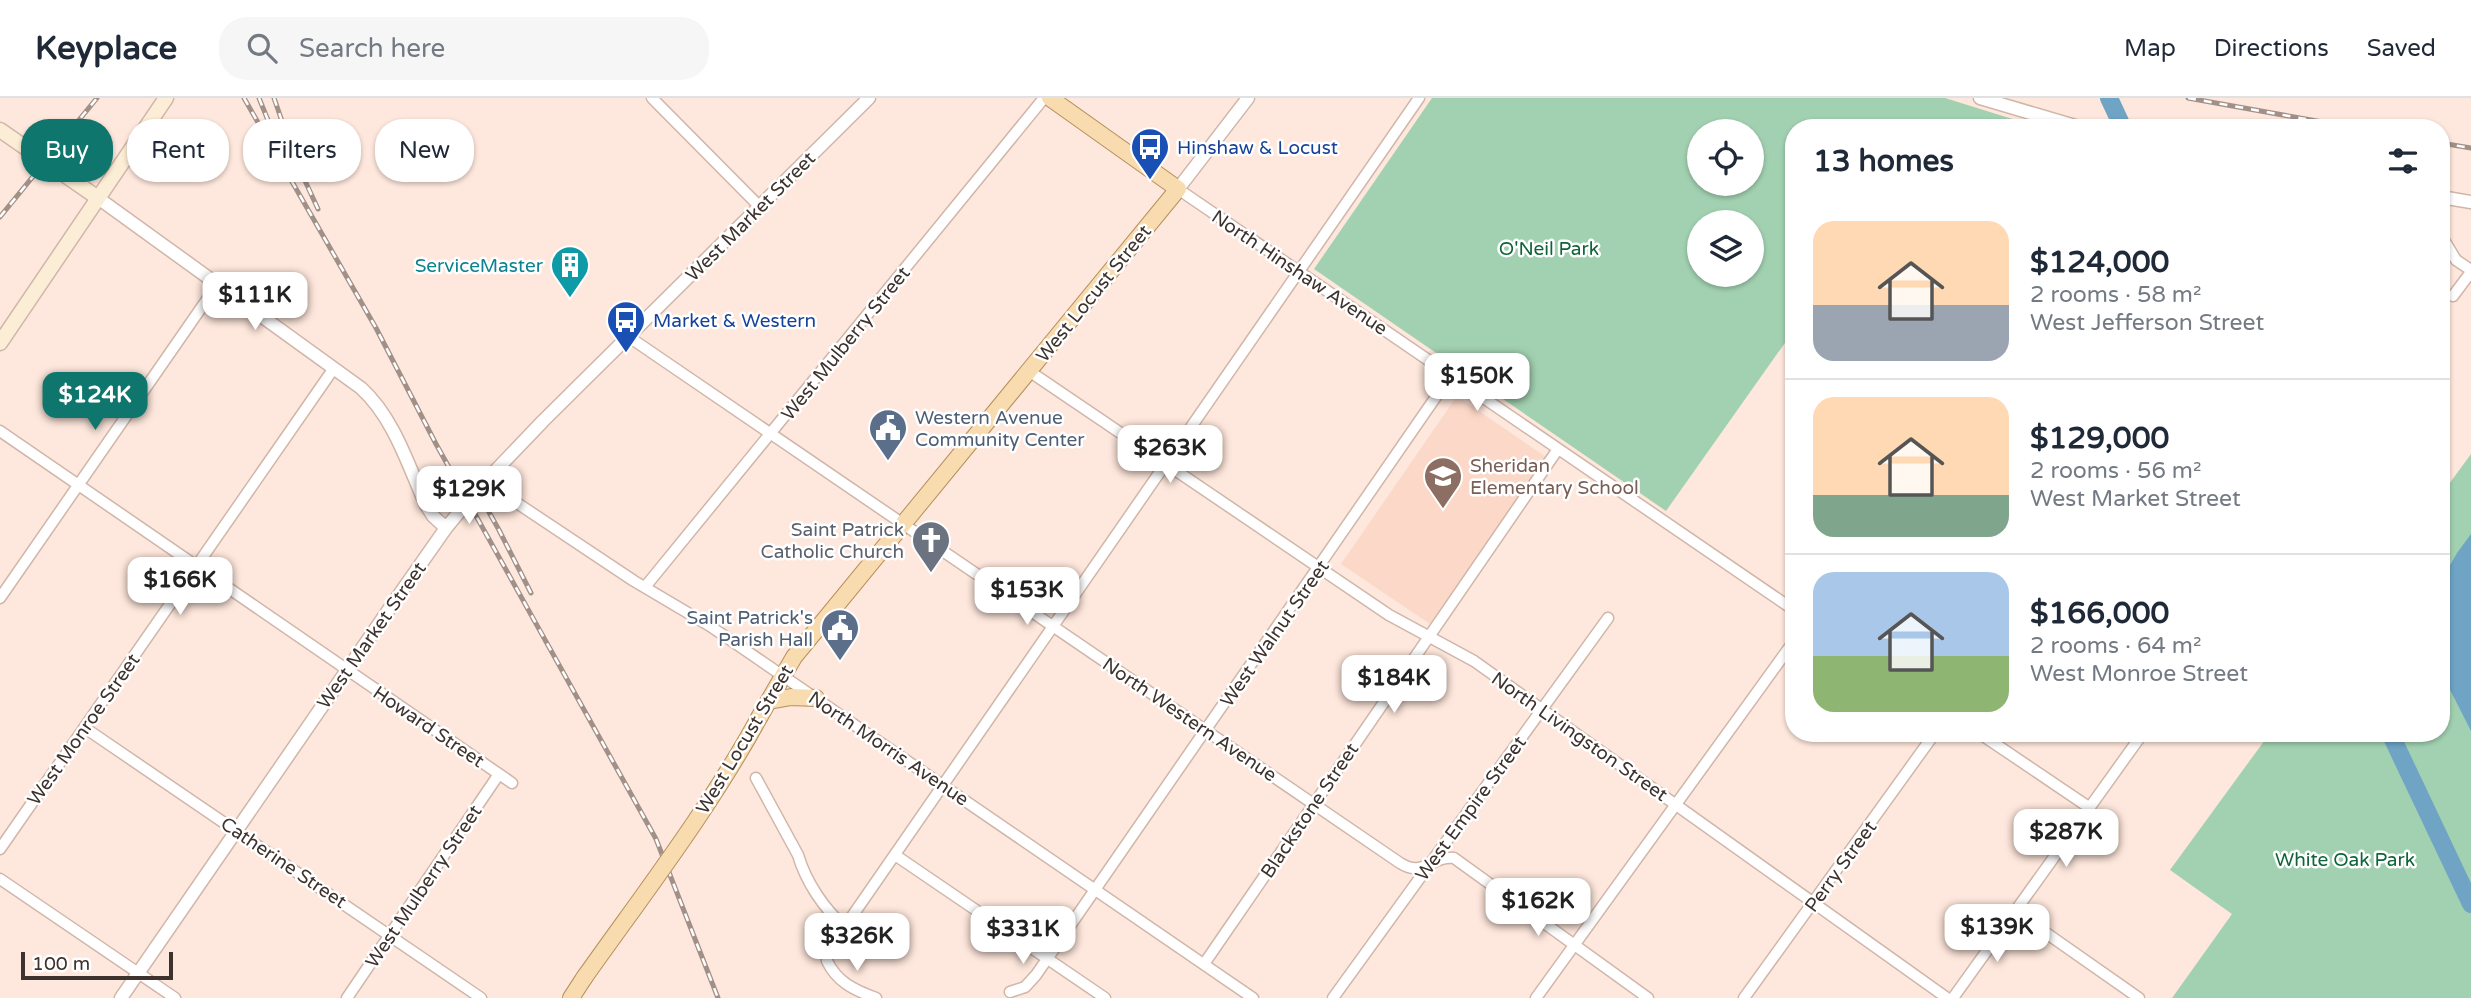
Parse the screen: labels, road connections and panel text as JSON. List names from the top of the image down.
{
  "streets": {
    "main road": ["North Hinshaw Avenue", "West Locust Street"],
    "street": [
      "West Market Street",
      "West Mulberry Street",
      "West Walnut Street",
      "North Western Avenue",
      "Howard Street",
      "West Monroe Street",
      "North Livingston Street",
      "North Morris Avenue",
      "West Empire Street",
      "Blackstone Street",
      "Catherine Street",
      "Perry Street"
    ]
  },
  "crossings": [
    ["West Market Street", "North Western Avenue"],
    ["West Market Street", "Howard Street"],
    ["West Market Street", "North Morris Avenue"],
    ["West Market Street", "Catherine Street"],
    ["North Hinshaw Avenue", "West Locust Street"],
    ["North Hinshaw Avenue", "West Walnut Street"],
    ["North Hinshaw Avenue", "Blackstone Street"],
    ["West Locust Street", "North Western Avenue"],
    ["West Locust Street", "North Livingston Street"],
    ["West Locust Street", "North Morris Avenue"],
    ["West Mulberry Street", "North Western Avenue"],
    ["West Mulberry Street", "Howard Street"],
    ["West Mulberry Street", "North Morris Avenue"],
    ["West Mulberry Street", "Catherine Street"],
    ["West Walnut Street", "North Western Avenue"],
    ["West Walnut Street", "North Livingston Street"],
    ["West Walnut Street", "North Morris Avenue"],
    ["North Western Avenue", "West Empire Street"],
    ["North Western Avenue", "Blackstone Street"],
    ["Howard Street", "West Monroe Street"],
    ["West Monroe Street", "Catherine Street"],
    ["North Livingston Street", "West Empire Street"],
    ["North Livingston Street", "Blackstone Street"],
    ["North Livingston Street", "Perry Street"],
    ["North Morris Avenue", "Blackstone Street"]
  ],
  "parks": ["O'Neil Park", "White Oak Park"],
  "places": {
    "bus stop": ["Hinshaw & Locust", "Market & Western"],
    "building": ["ServiceMaster"],
    "public building": ["Western Avenue Community Center", "Saint Patrick's Parish Hall"],
    "school or university": ["Sheridan Elementary School"],
    "church": ["Saint Patrick Catholic Church"]
  },
  "scale_bar": "100 m",
  "page": {
    "header": "Keyplace",
    "search": "Search here",
    "nav": ["Map", "Directions", "Saved"],
    "chip": [
      "Buy",
      "Rent",
      "Filters",
      "New"
    ],
    "heading": "13 homes",
    "list": [
      {
        "name": "$124,000",
        "note": "2 rooms · 58 m² · West Jefferson Street"
      },
      {
        "name": "$129,000",
        "note": "2 rooms · 56 m² · West Market Street"
      },
      {
        "name": "$166,000",
        "note": "2 rooms · 64 m² · West Monroe Street"
      }
    ],
    "price": [
      "$111K",
      "$150K",
      "$124K",
      "$263K",
      "$129K",
      "$166K",
      "$153K",
      "$184K",
      "$287K",
      "$162K",
      "$139K",
      "$331K",
      "$326K"
    ],
    "scale": "100 m"
  }
}
